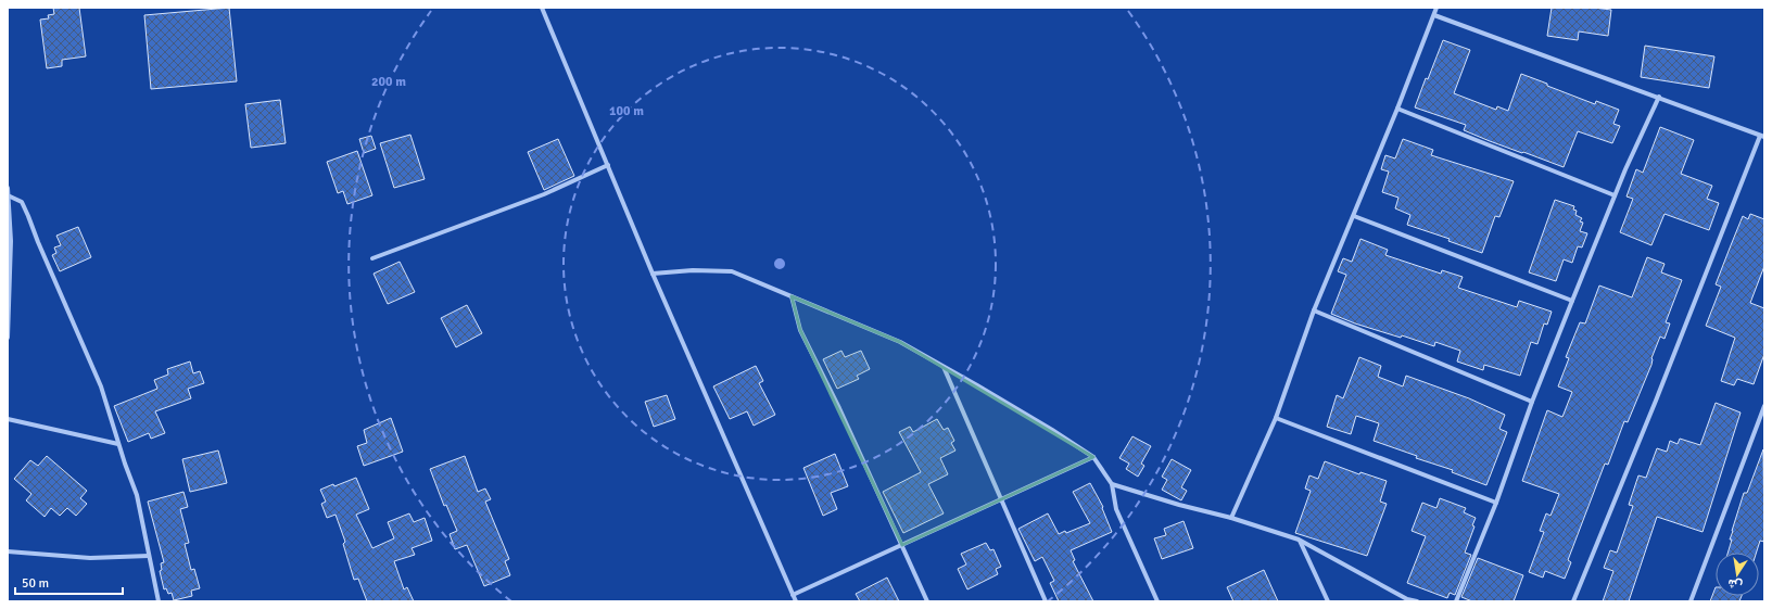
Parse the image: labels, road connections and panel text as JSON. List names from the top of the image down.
{
  "scale_bar": "50 m",
  "north": "bottom",
  "rings": ["200 m", "100 m"]
}
